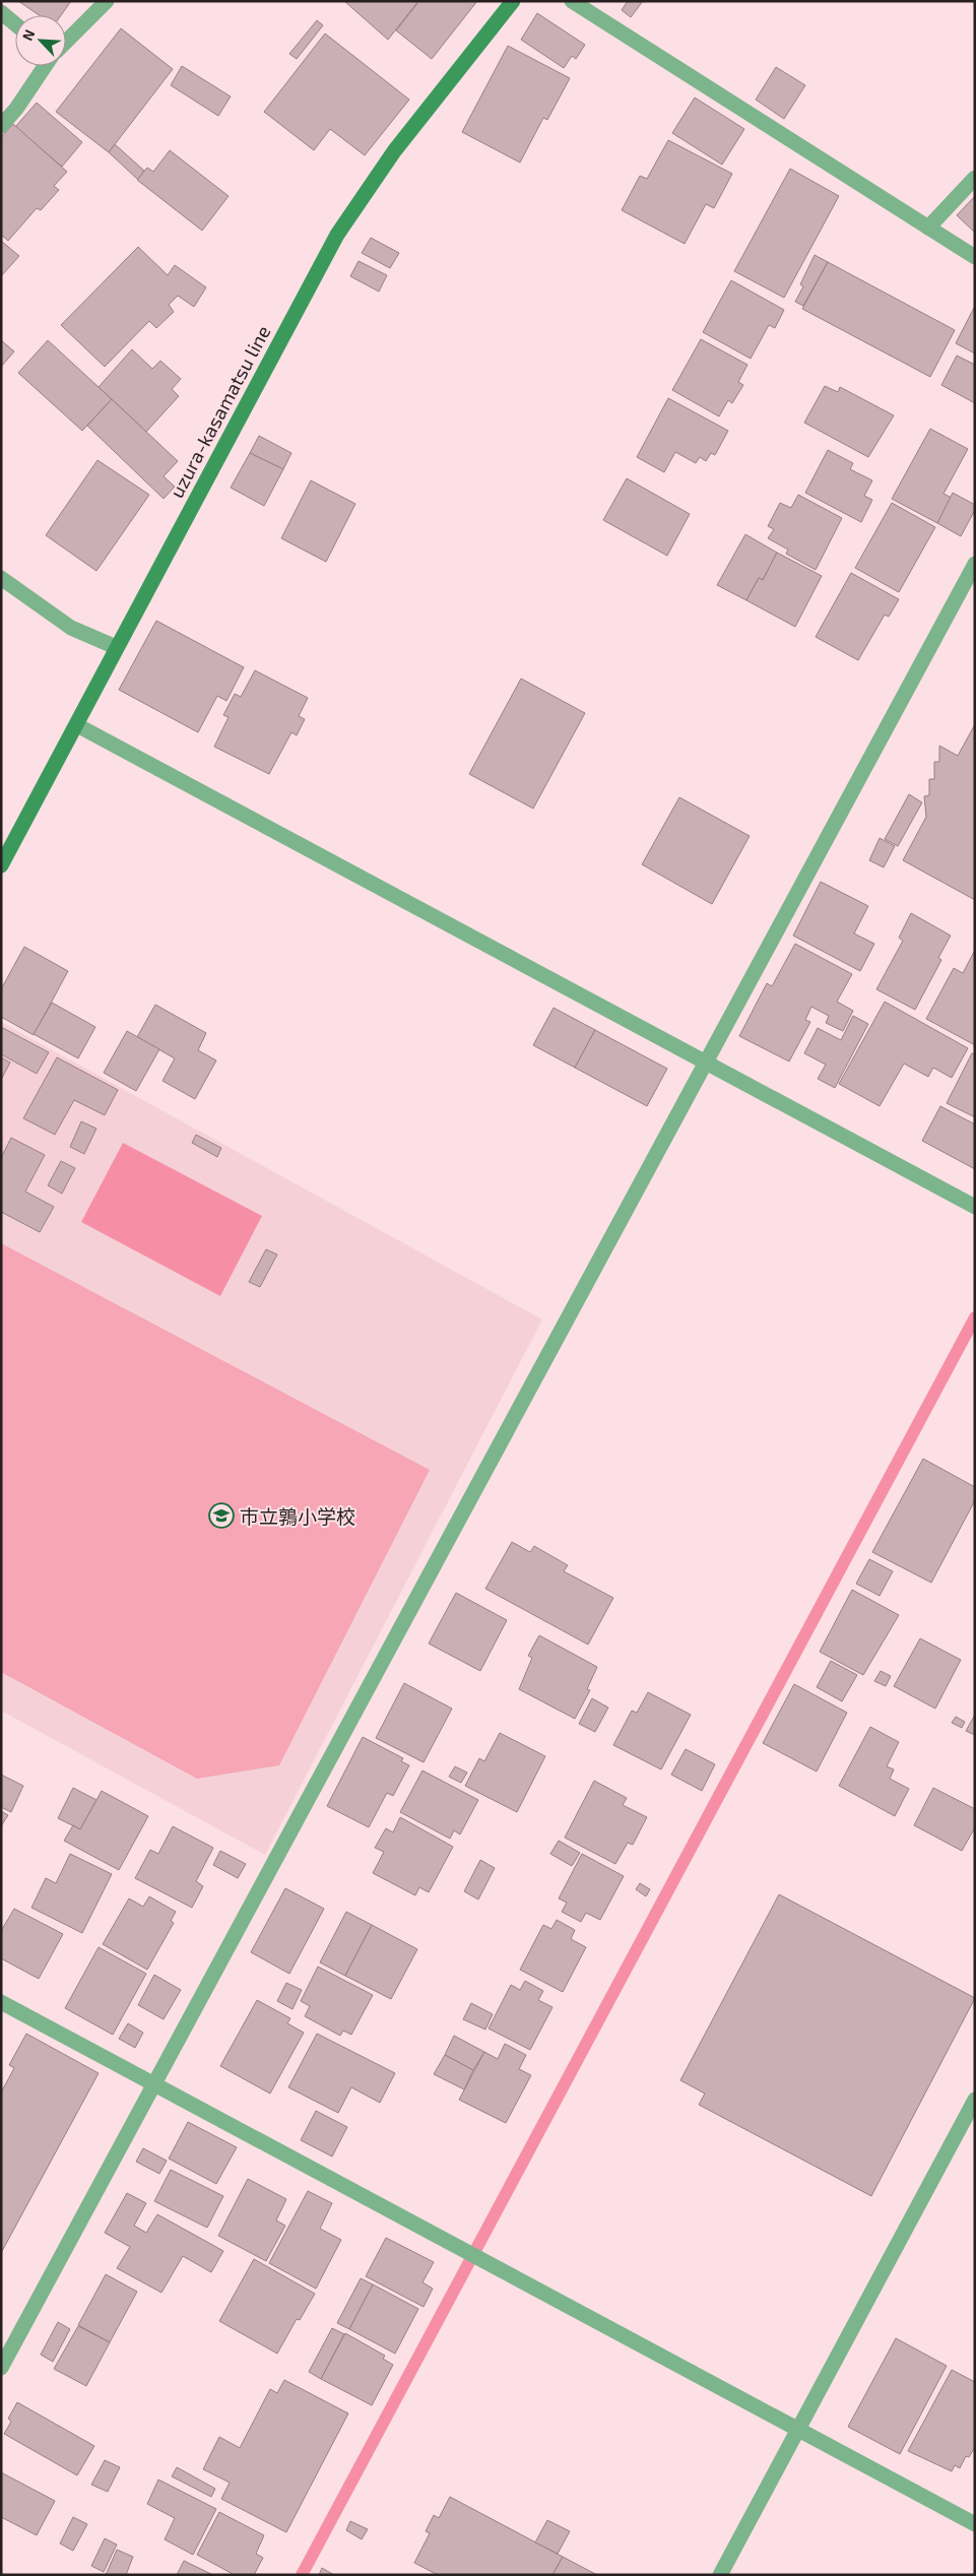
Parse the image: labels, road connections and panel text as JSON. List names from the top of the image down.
{
  "streets": {
    "main road": ["uzura-kasamatsu line"]
  },
  "places": {
    "school or university": ["市立鶉小学校"]
  },
  "north": "top left"
}
